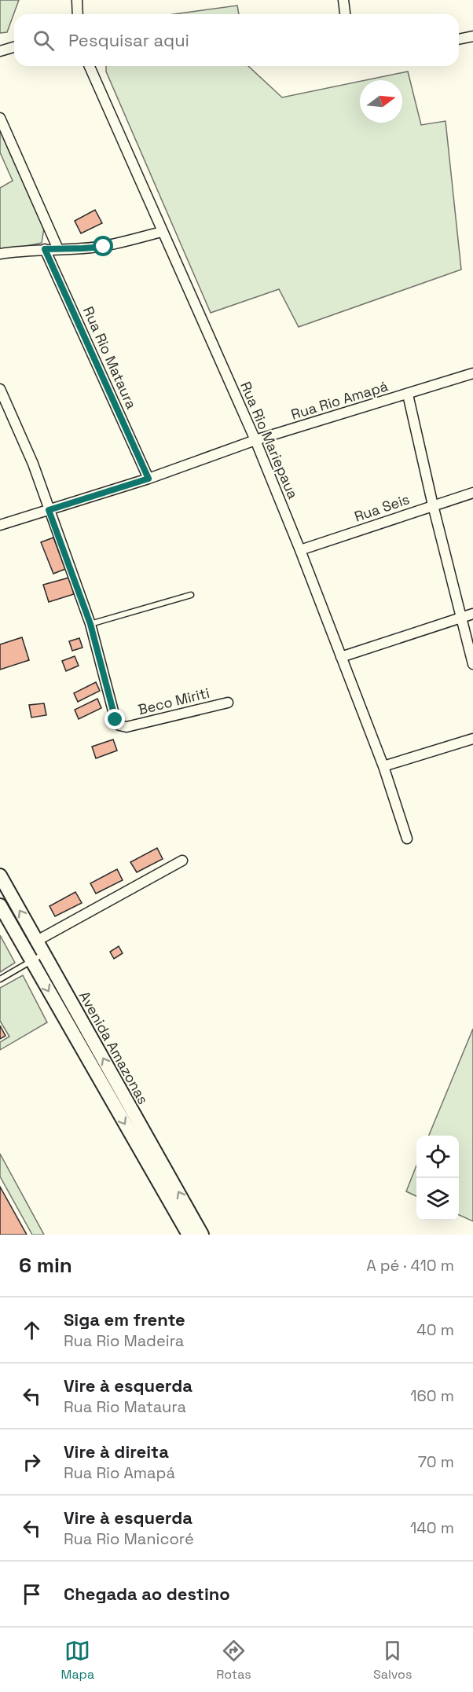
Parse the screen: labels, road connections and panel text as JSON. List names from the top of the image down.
{
  "streets": {
    "street": [
      "Rua Rio Mataura",
      "Rua Rio Amapá",
      "Rua Rio Mariepaua",
      "Rua Seis",
      "Beco Miriti",
      "Avenida Amazonas"
    ]
  },
  "crossings": [
    ["Rua Rio Mataura", "Rua Rio Amapá"],
    ["Rua Rio Amapá", "Rua Rio Mariepaua"],
    ["Rua Rio Mariepaua", "Rua Seis"]
  ],
  "north": "right",
  "page": {
    "search": "Pesquisar aqui",
    "heading": ["6 min", "A pé · 410 m"],
    "list": [
      ["Siga em frente", "Rua Rio Madeira", "40 m"],
      ["Vire à esquerda", "Rua Rio Mataura", "160 m"],
      ["Vire à direita", "Rua Rio Amapá", "70 m"],
      ["Vire à esquerda", "Rua Rio Manicoré", "140 m"],
      "Chegada ao destino"
    ],
    "nav": ["Mapa", "Rotas", "Salvos"]
  }
}
